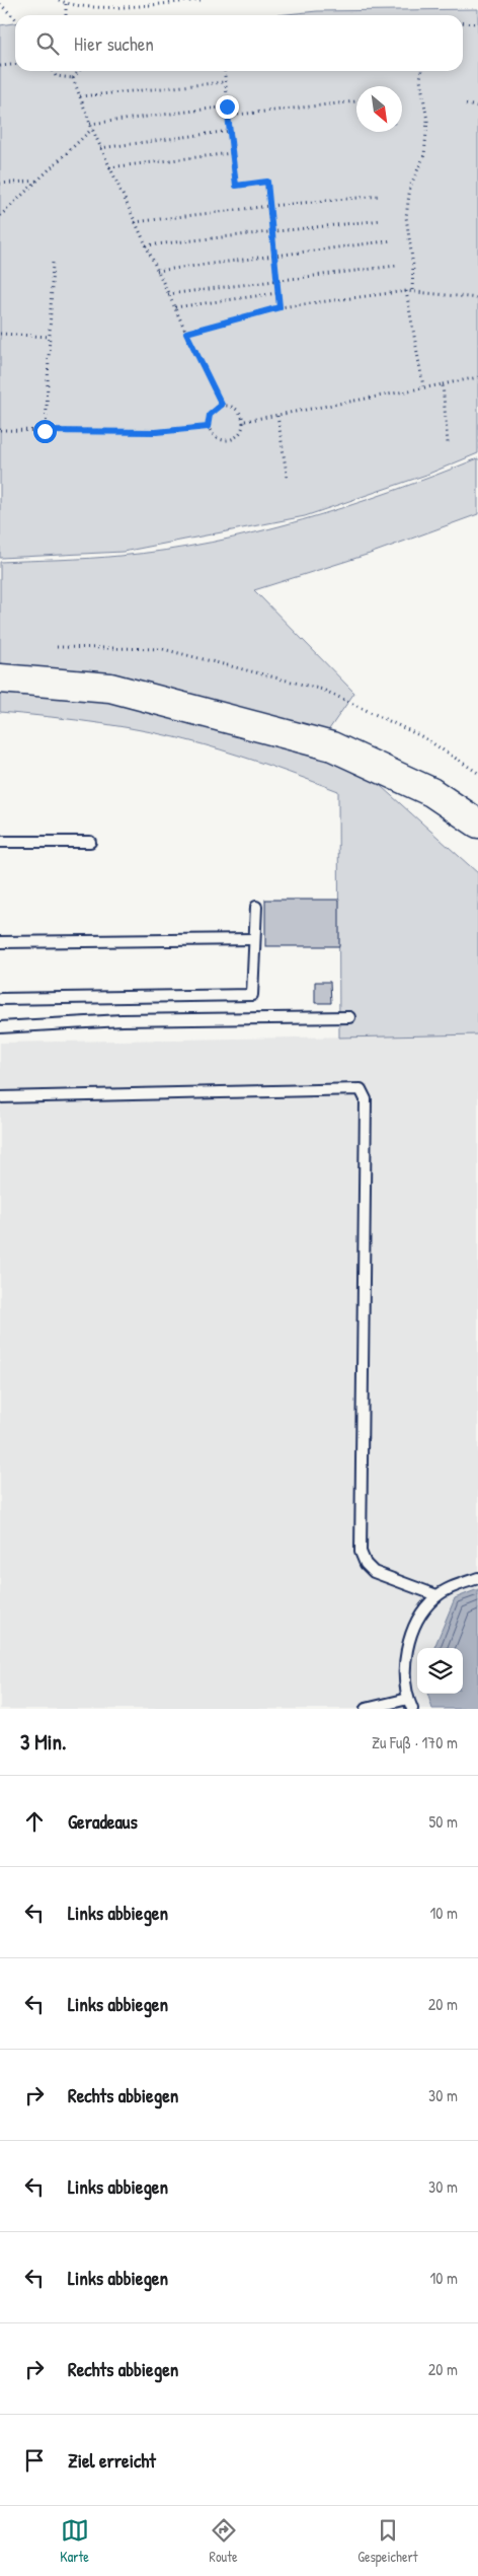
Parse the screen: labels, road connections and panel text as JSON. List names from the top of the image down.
{
  "north": "bottom right",
  "page": {
    "search": "Hier suchen",
    "heading": ["3 Min.", "Zu Fuß · 170 m"],
    "list": [
      ["Geradeaus", "50 m"],
      ["Links abbiegen", "10 m"],
      ["Links abbiegen", "20 m"],
      ["Rechts abbiegen", "30 m"],
      ["Links abbiegen", "30 m"],
      ["Links abbiegen", "10 m"],
      ["Rechts abbiegen", "20 m"],
      "Ziel erreicht"
    ],
    "nav": ["Karte", "Route", "Gespeichert"]
  }
}
